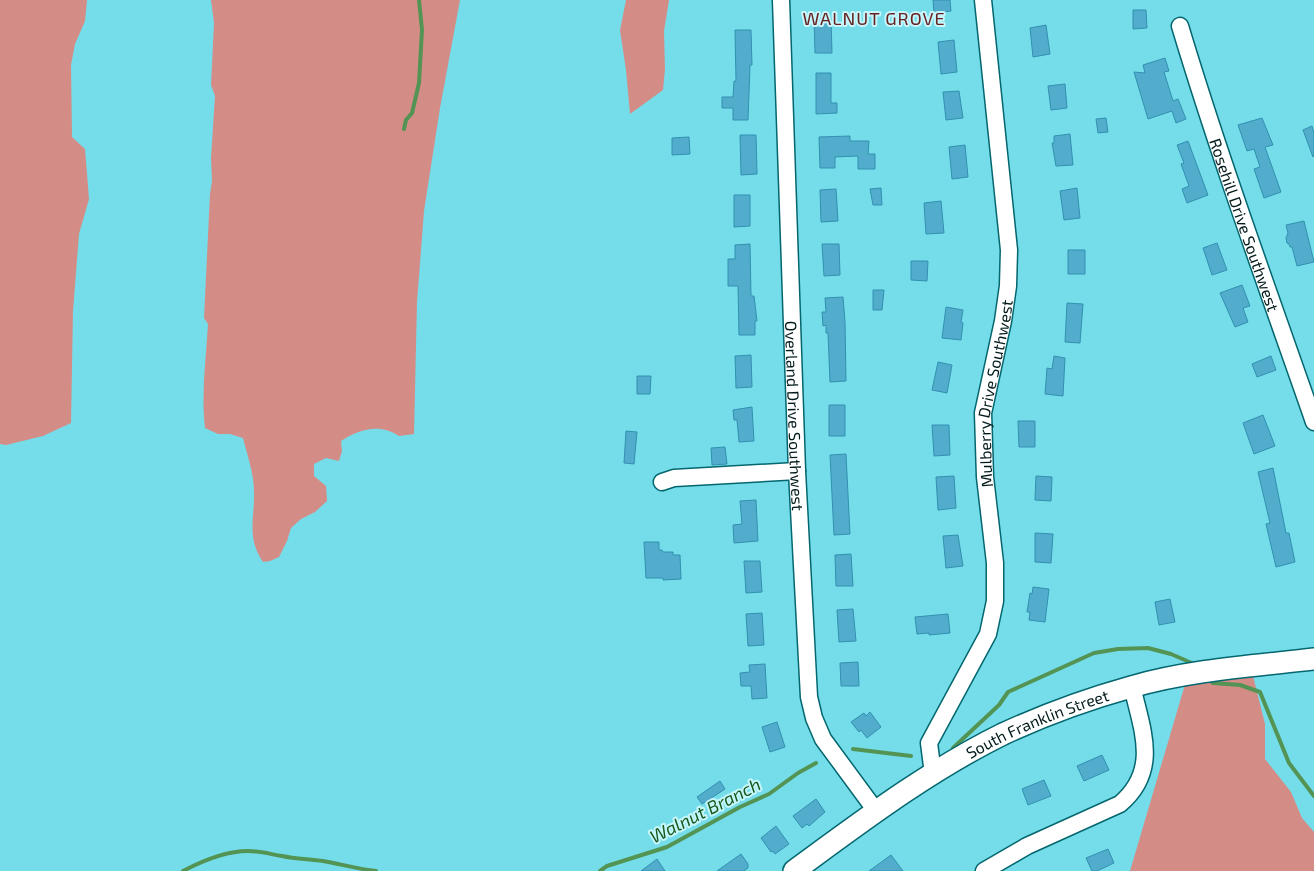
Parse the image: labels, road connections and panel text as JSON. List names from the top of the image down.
{
  "streets": {
    "main road": ["South Franklin Street"],
    "street": ["Rosehill Drive Southwest", "Mulberry Drive Southwest", "Overland Drive Southwest"]
  },
  "crossings": [
    ["Mulberry Drive Southwest", "South Franklin Street"],
    ["Overland Drive Southwest", "South Franklin Street"]
  ],
  "districts": ["WALNUT GROVE"],
  "water": ["Walnut Branch"]
}
